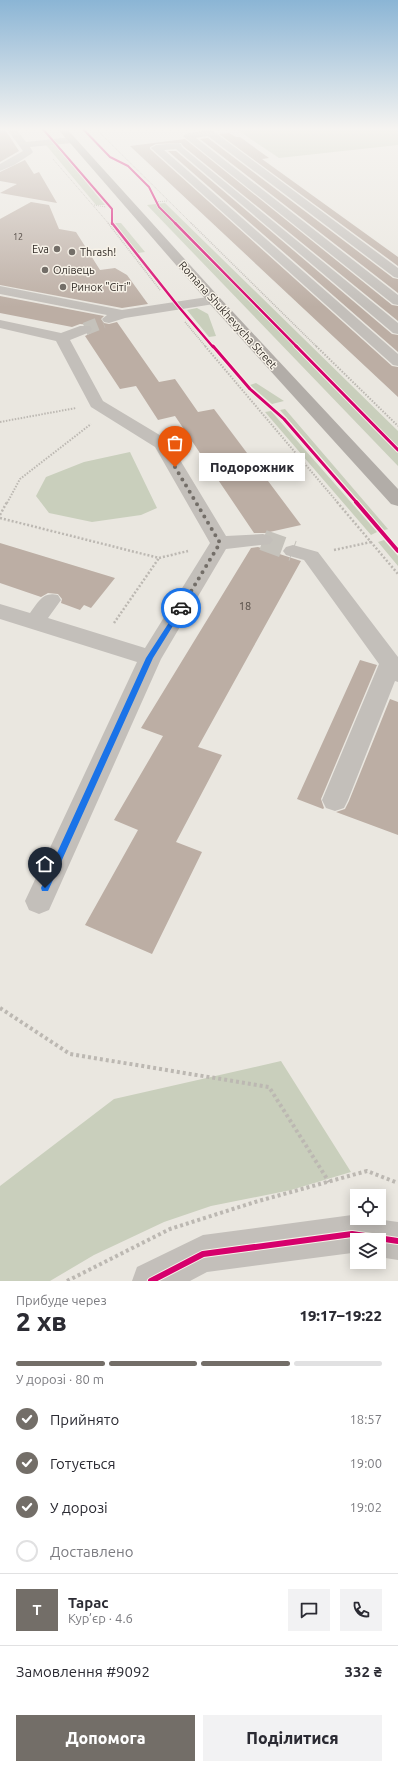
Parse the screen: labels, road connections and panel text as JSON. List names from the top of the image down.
{
  "streets": {
    "main road": ["Romana Shukhevycha Street"]
  },
  "places": [
    "Eva",
    "Thrash!",
    "Олівець",
    "Ринок \"Сіті\"",
    "Подорожник"
  ],
  "house_numbers": ["12", "18"],
  "page": {
    "bubble": "Подорожник",
    "heading": ["2 хв", "Прибуде через", "19:17–19:22"],
    "panel": [
      "Тарас",
      "Кур’єр · 4.6",
      "Замовлення #9092",
      "332 ₴"
    ],
    "bar": "У дорозі · 80 m",
    "list": [
      ["Прийнято", "18:57"],
      ["Готується", "19:00"],
      ["У дорозі", "19:02"],
      "Доставлено"
    ],
    "round": "Т",
    "buttons": ["Допомога", "Поділитися"]
  }
}
